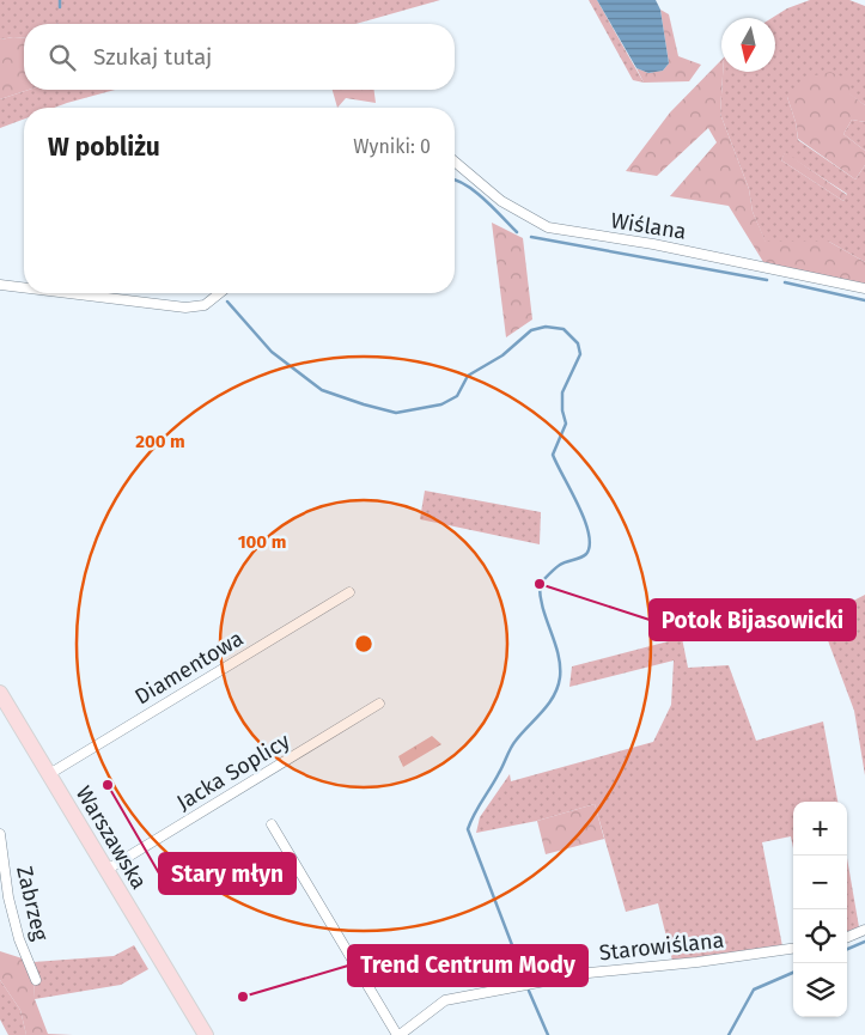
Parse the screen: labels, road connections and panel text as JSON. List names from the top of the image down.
{
  "streets": {
    "main road": ["Warszawska"],
    "street": [
      "Wiślana",
      "Diamentowa",
      "Jacka Soplicy",
      "Zabrzeg",
      "Starowiślana"
    ]
  },
  "crossings": [
    ["Diamentowa", "Warszawska"],
    ["Jacka Soplicy", "Warszawska"]
  ],
  "places": ["Potok Bijasowicki", "Stary młyn", "Trend Centrum Mody"],
  "north": "bottom",
  "page": {
    "search": "Szukaj tutaj",
    "heading": ["W pobliżu", "Wyniki: 0"],
    "map_buttons": ["+", "−"]
  },
  "rings": ["200 m", "100 m"]
}
